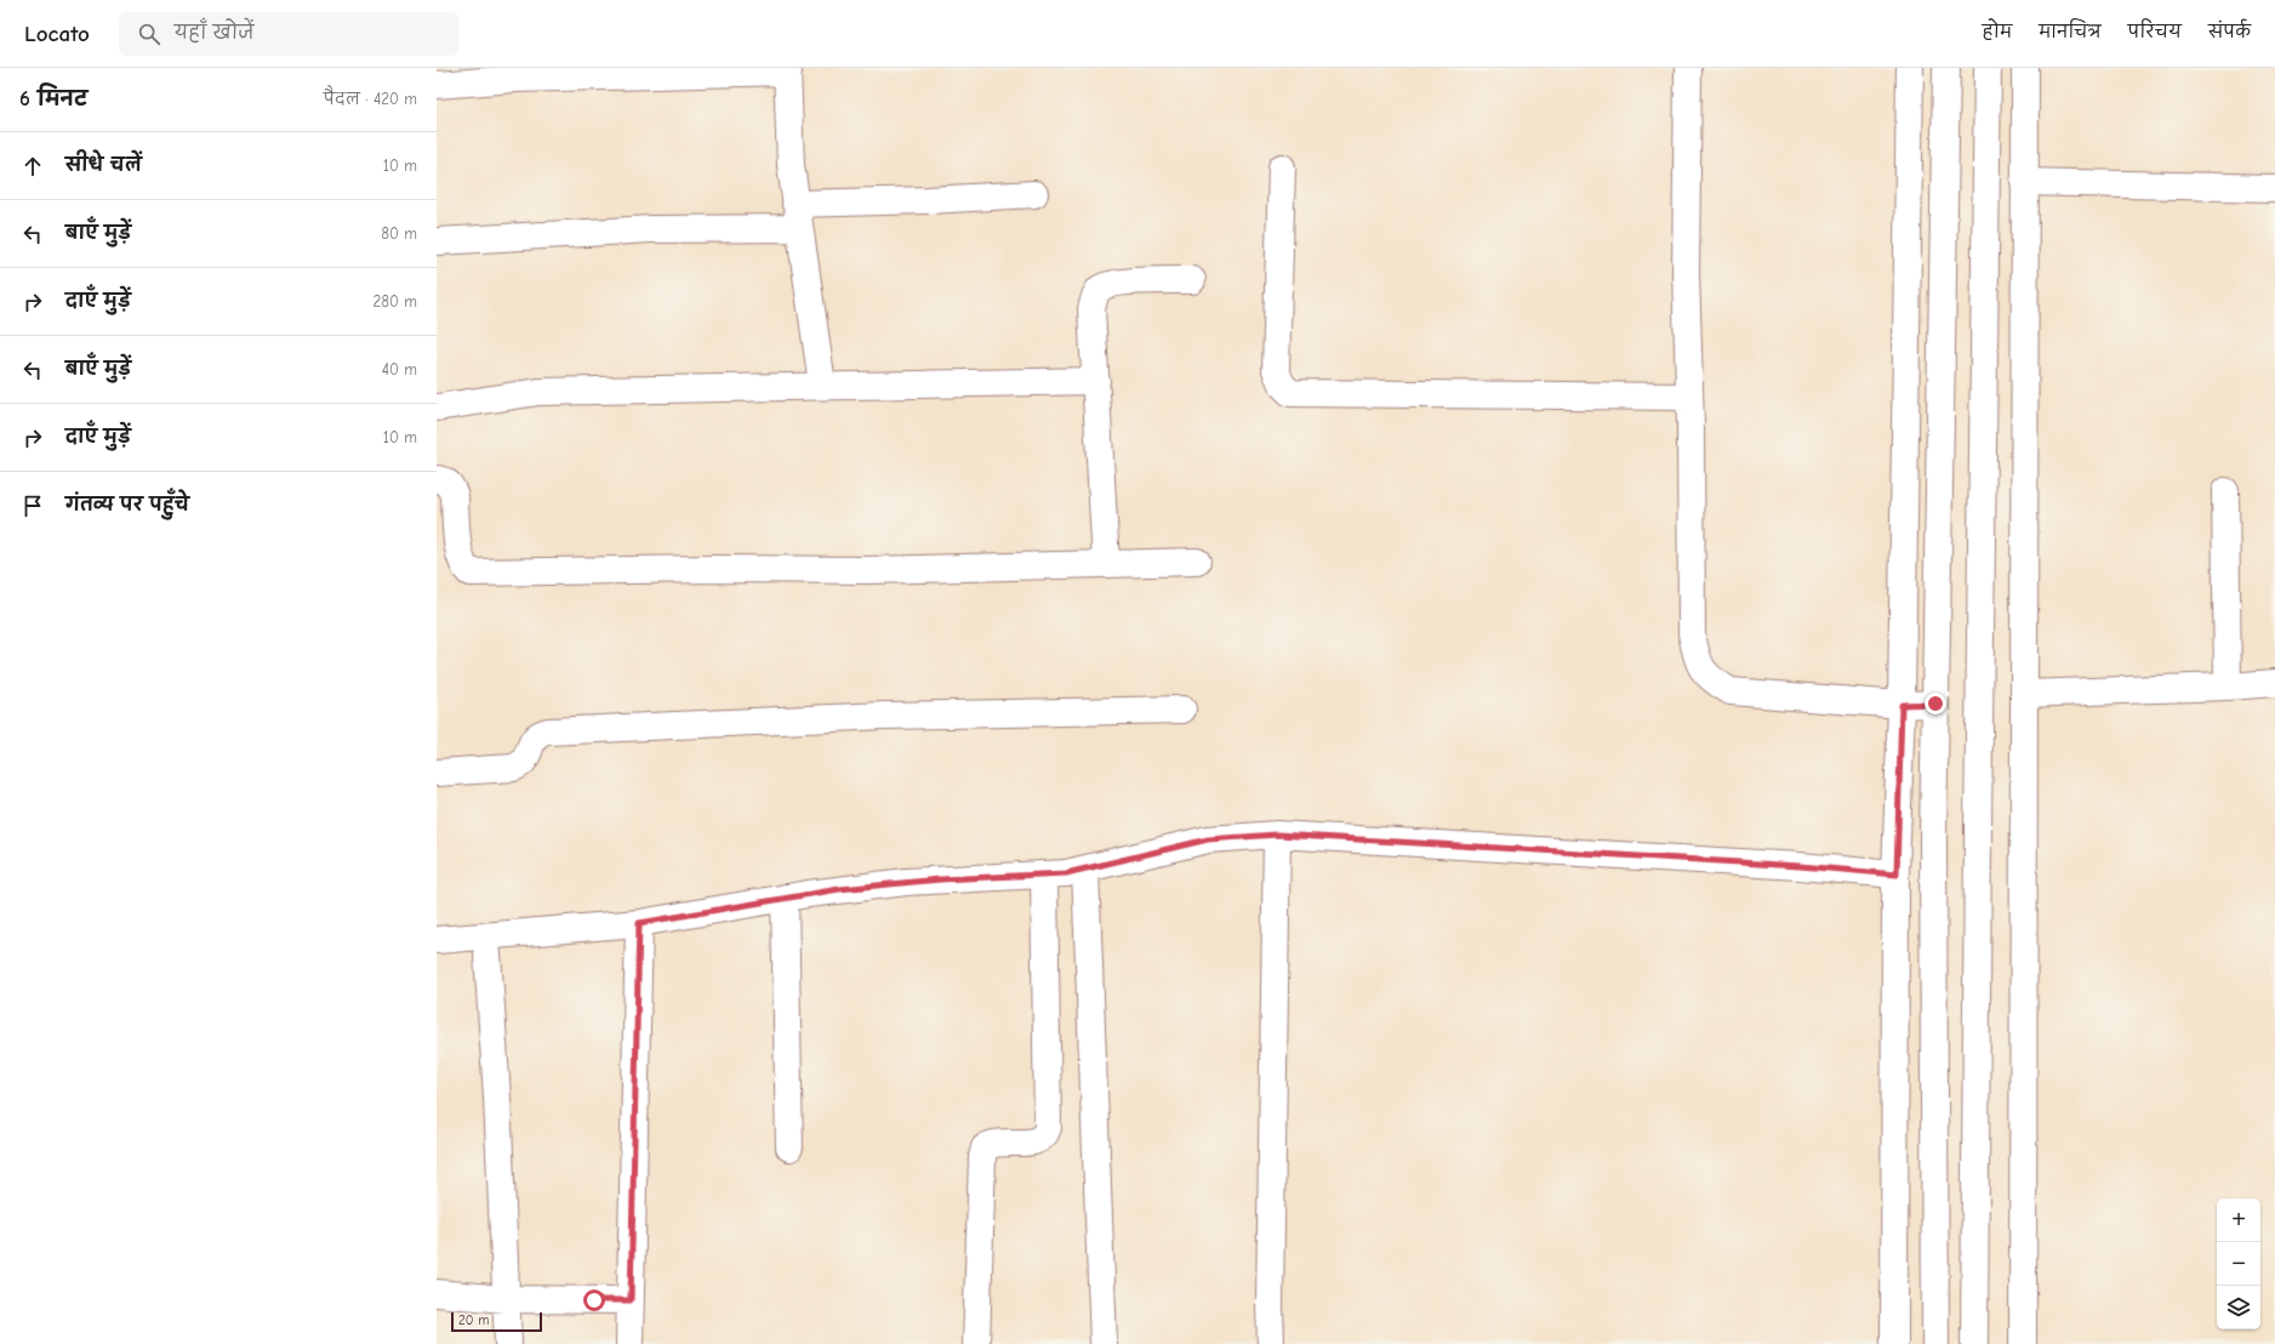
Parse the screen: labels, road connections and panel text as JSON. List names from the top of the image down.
{
  "scale_bar": "20 m",
  "page": {
    "header": "Locato",
    "search": "यहाँ खोजें",
    "nav": [
      "होम",
      "मानचित्र",
      "परिचय",
      "संपर्क"
    ],
    "heading": ["6 मिनट", "पैदल · 420 m"],
    "list": [
      ["सीधे चलें", "10 m"],
      ["बाएँ मुड़ें", "80 m"],
      ["दाएँ मुड़ें", "280 m"],
      ["बाएँ मुड़ें", "40 m"],
      ["दाएँ मुड़ें", "10 m"],
      "गंतव्य पर पहुँचे"
    ],
    "map_buttons": ["+", "−"],
    "scale": "20 m"
  }
}
